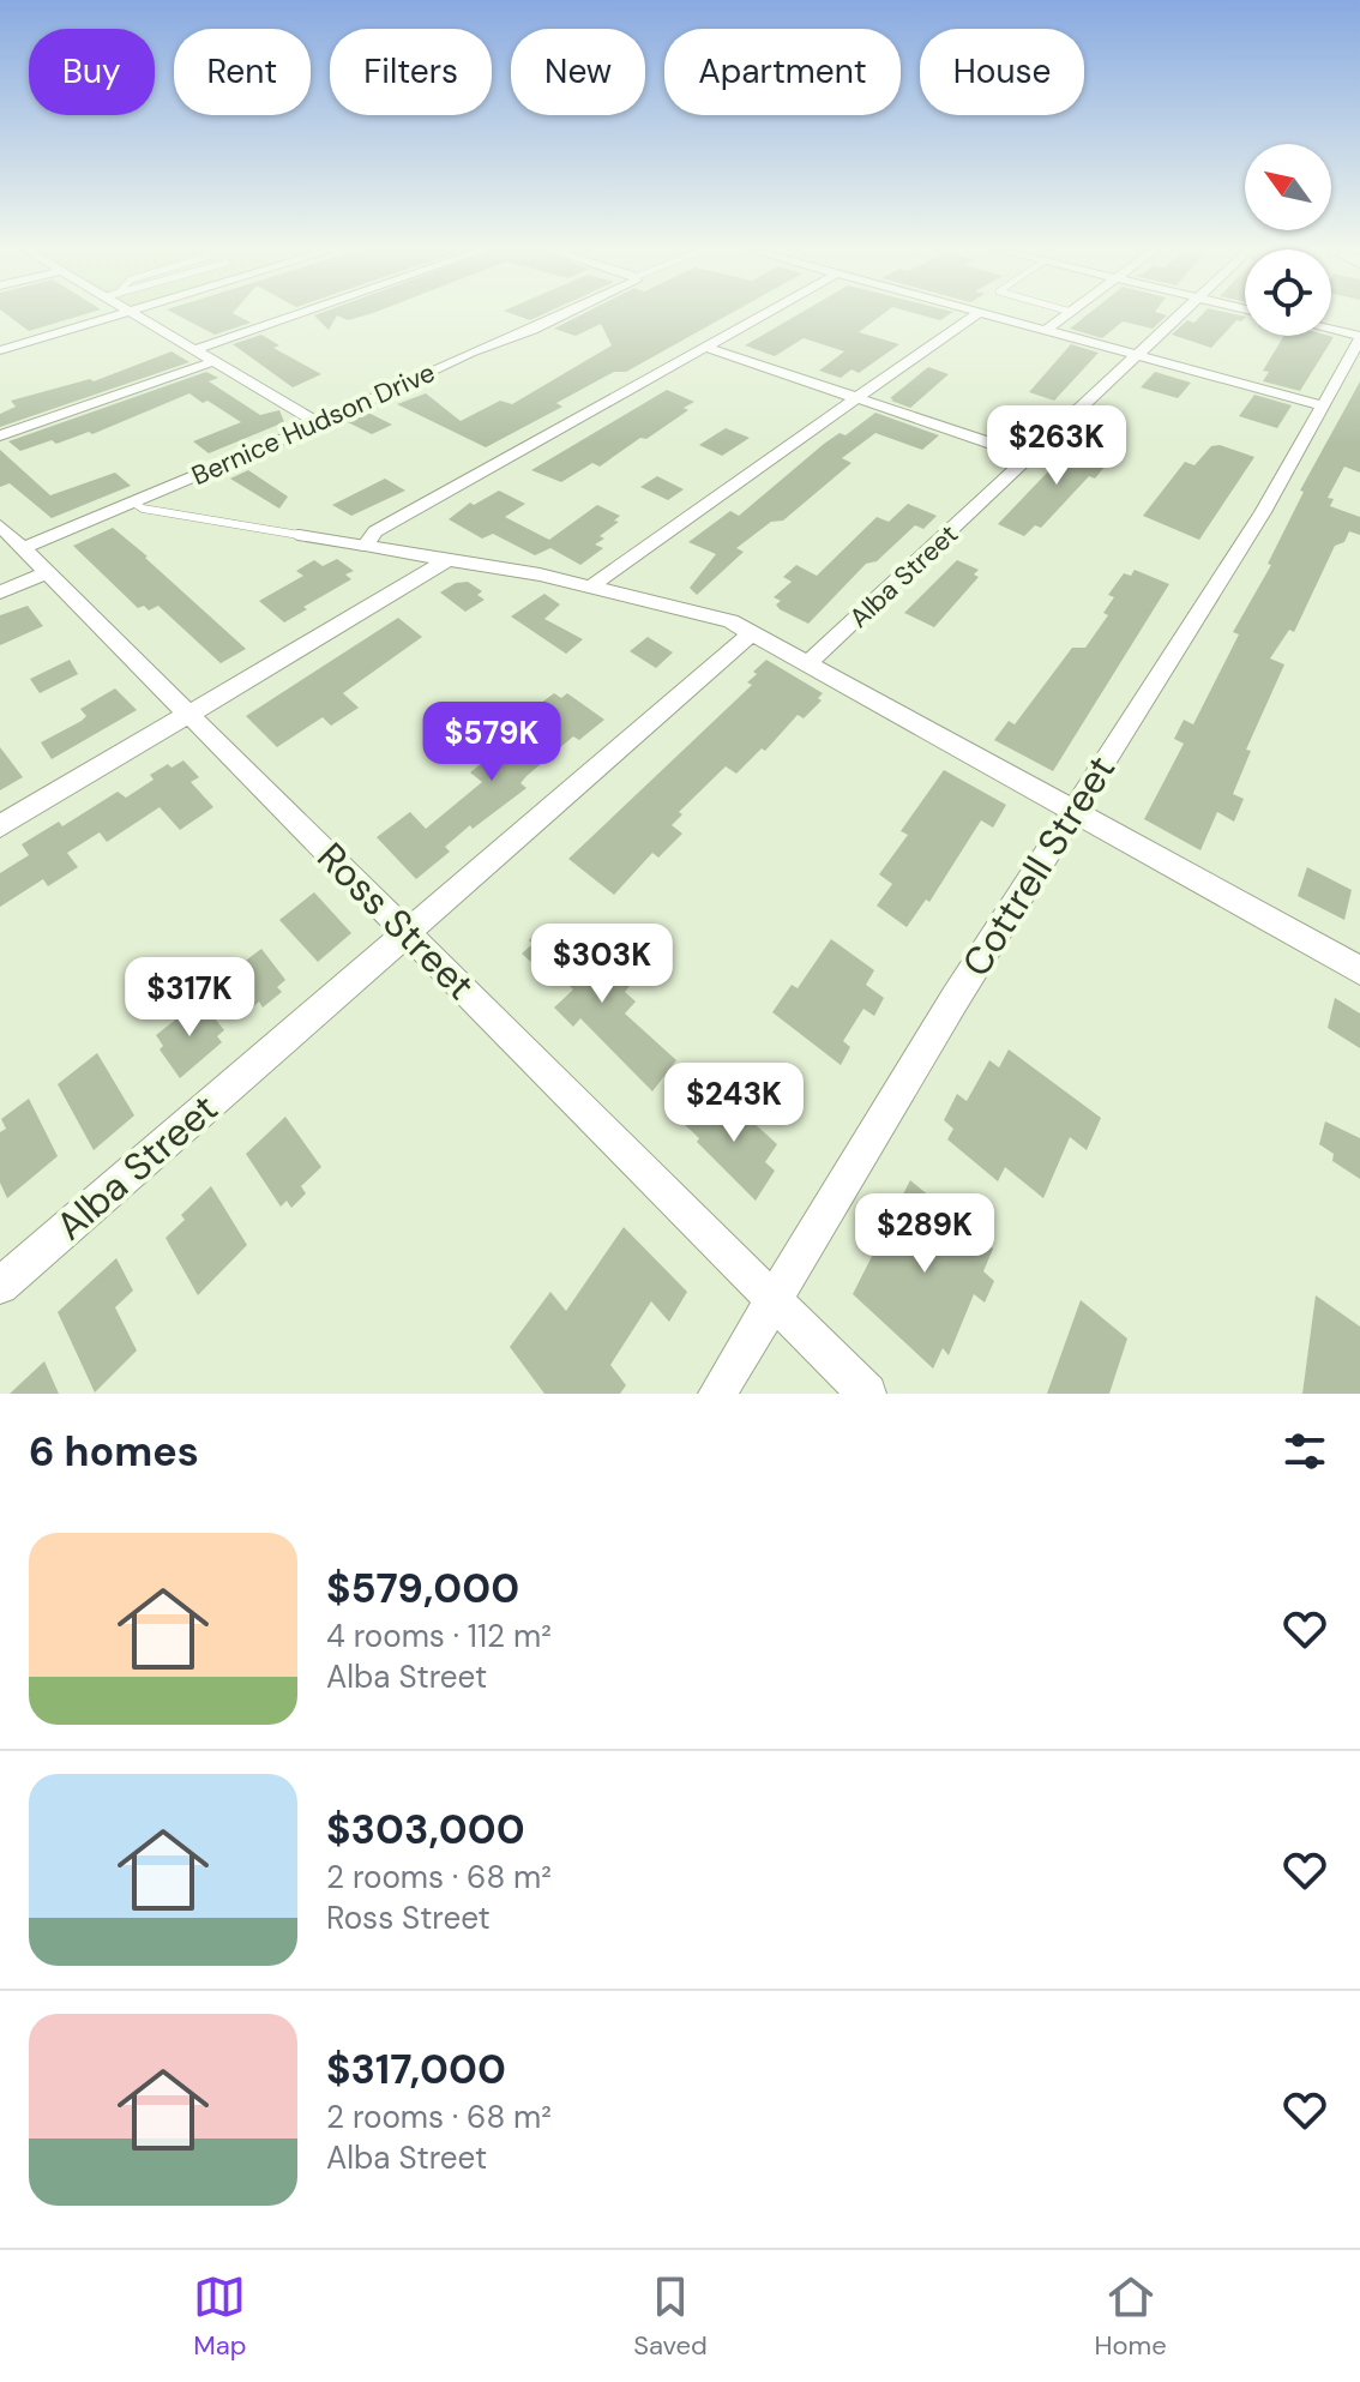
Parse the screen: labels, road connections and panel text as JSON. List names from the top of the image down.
{
  "streets": {
    "street": [
      "Bernice Hudson Drive",
      "Alba Street",
      "Cottrell Street",
      "Ross Street"
    ]
  },
  "crossings": [
    ["Bernice Hudson Drive", "Ross Street"],
    ["Alba Street", "Ross Street"],
    ["Cottrell Street", "Ross Street"]
  ],
  "north": "top left",
  "page": {
    "chip": [
      "Buy",
      "Rent",
      "Filters",
      "New",
      "Apartment",
      "House"
    ],
    "price": [
      "$263K",
      "$579K",
      "$303K",
      "$317K",
      "$243K",
      "$289K"
    ],
    "heading": "6 homes",
    "list": [
      {
        "name": "$579,000",
        "note": "4 rooms · 112 m² · Alba Street"
      },
      {
        "name": "$303,000",
        "note": "2 rooms · 68 m² · Ross Street"
      },
      {
        "name": "$317,000",
        "note": "2 rooms · 68 m² · Alba Street"
      }
    ],
    "tabs": ["Map", "Saved", "Home"]
  }
}
